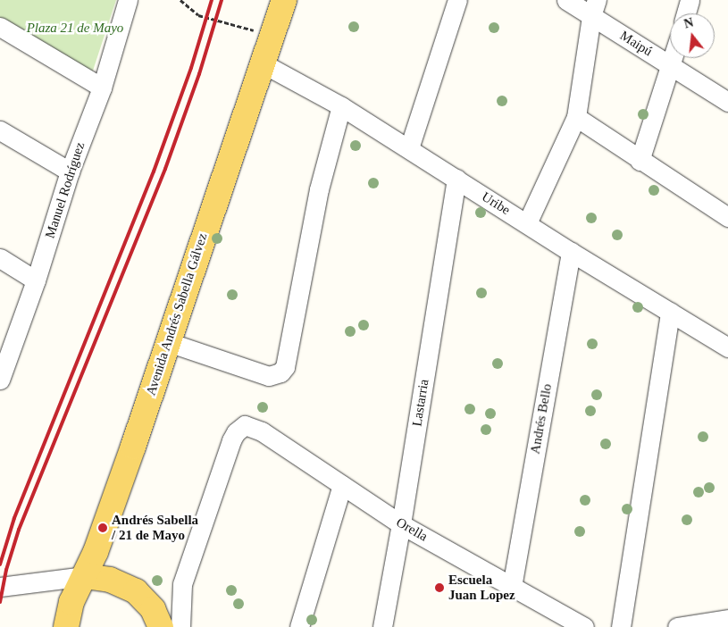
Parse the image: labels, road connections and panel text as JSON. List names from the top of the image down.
{
  "streets": {
    "main road": ["Avenida Andrés Sabella Gálvez"],
    "street": [
      "Maipú",
      "Manuel Rodríguez",
      "Uribe",
      "Lastarria",
      "Andrés Bello",
      "Orella"
    ]
  },
  "crossings": [
    ["Uribe", "Avenida Andrés Sabella Gálvez"],
    ["Uribe", "Lastarria"],
    ["Uribe", "Andrés Bello"],
    ["Lastarria", "Orella"],
    ["Andrés Bello", "Orella"]
  ],
  "parks": ["Plaza 21 de Mayo"],
  "places": ["Andrés Sabella / 21 de Mayo", "Escuela Juan Lopez"],
  "north": "top"
}
